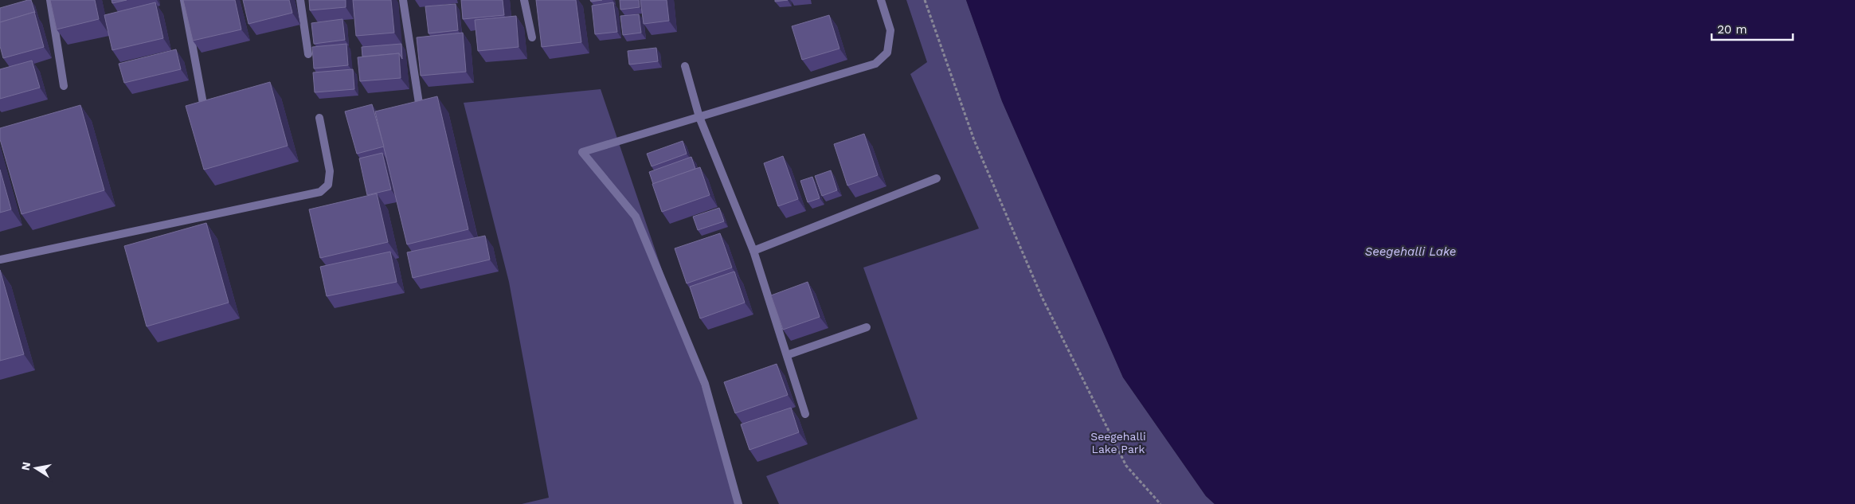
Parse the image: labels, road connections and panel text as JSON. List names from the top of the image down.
{
  "water": ["Seegehalli Lake"],
  "parks": ["Seegehalli Lake Park"],
  "scale_bar": "20 m",
  "north": "left"
}
